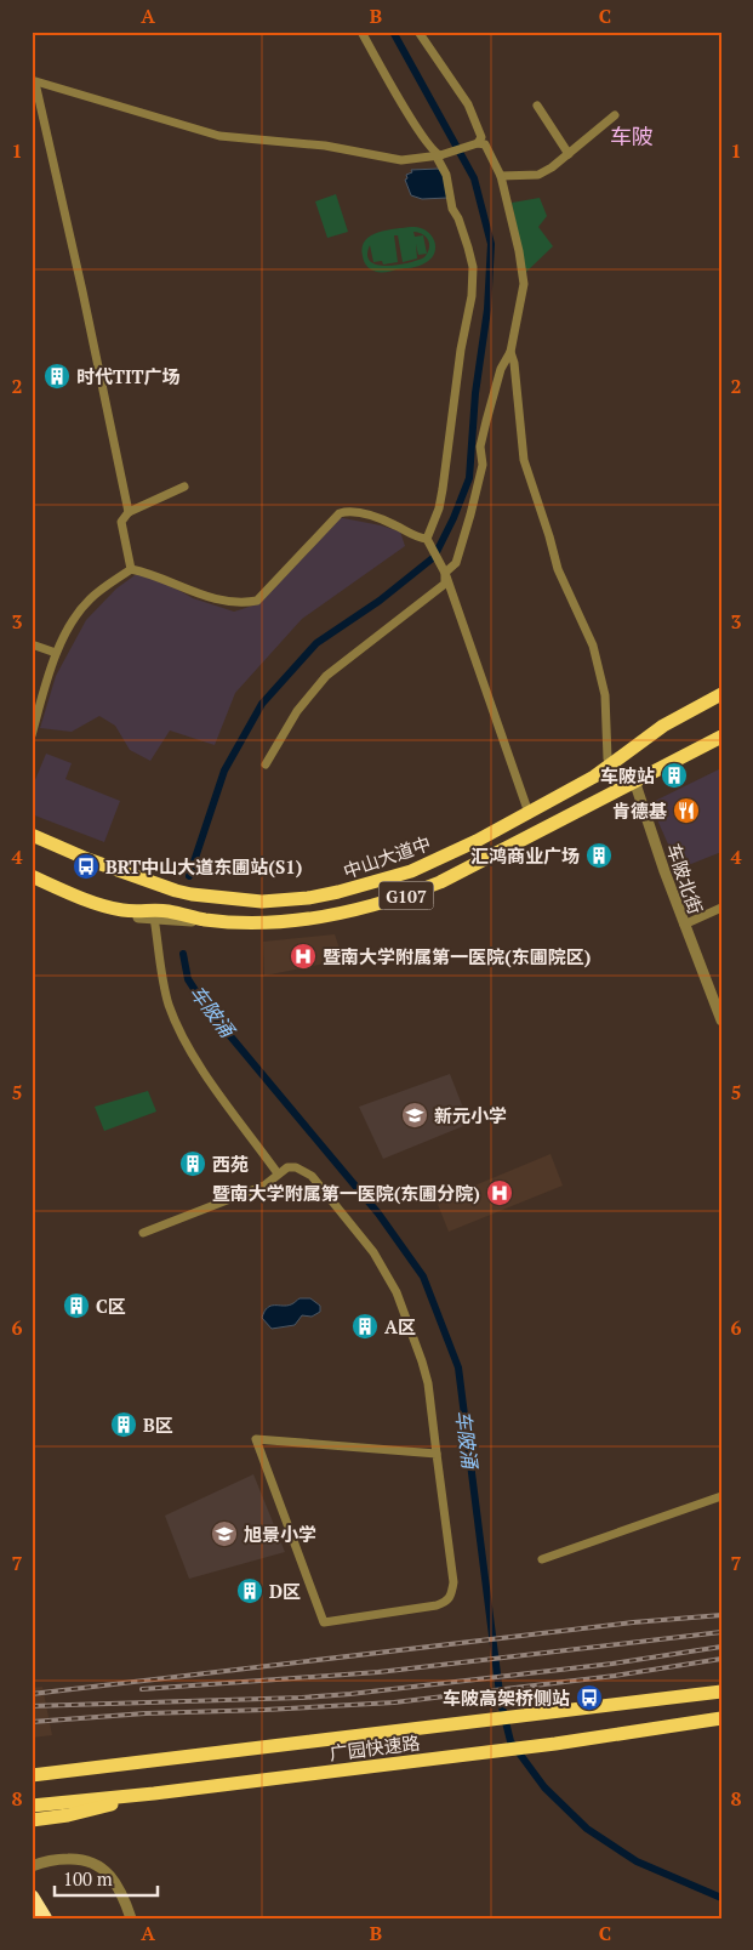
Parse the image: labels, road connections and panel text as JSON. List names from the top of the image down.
{
  "streets": {
    "highway": ["中山大道中", "G107", "广园快速路"],
    "street": ["车陂北街"]
  },
  "crossings": [
    ["车陂北街", "G107"]
  ],
  "districts": ["车陂"],
  "water": ["车陂涌"],
  "places": {
    "building": [
      "时代TIT广场",
      "车陂站",
      "汇鸿商业广场",
      "西苑",
      "C区",
      "A区",
      "B区",
      "D区"
    ],
    "restaurant": ["肯德基"],
    "bus stop": ["BRT中山大道东圃站(S1)", "车陂高架桥侧站"],
    "hospital": ["暨南大学附属第一医院(东圃院区)", "暨南大学附属第一医院(东圃分院)"],
    "school or university": ["新元小学", "旭景小学"]
  },
  "scale_bar": "100 m",
  "grid": {
    "columns": ["A", "B", "C"],
    "rows": [
      "1",
      "2",
      "3",
      "4",
      "5",
      "6",
      "7",
      "8"
    ]
  }
}
